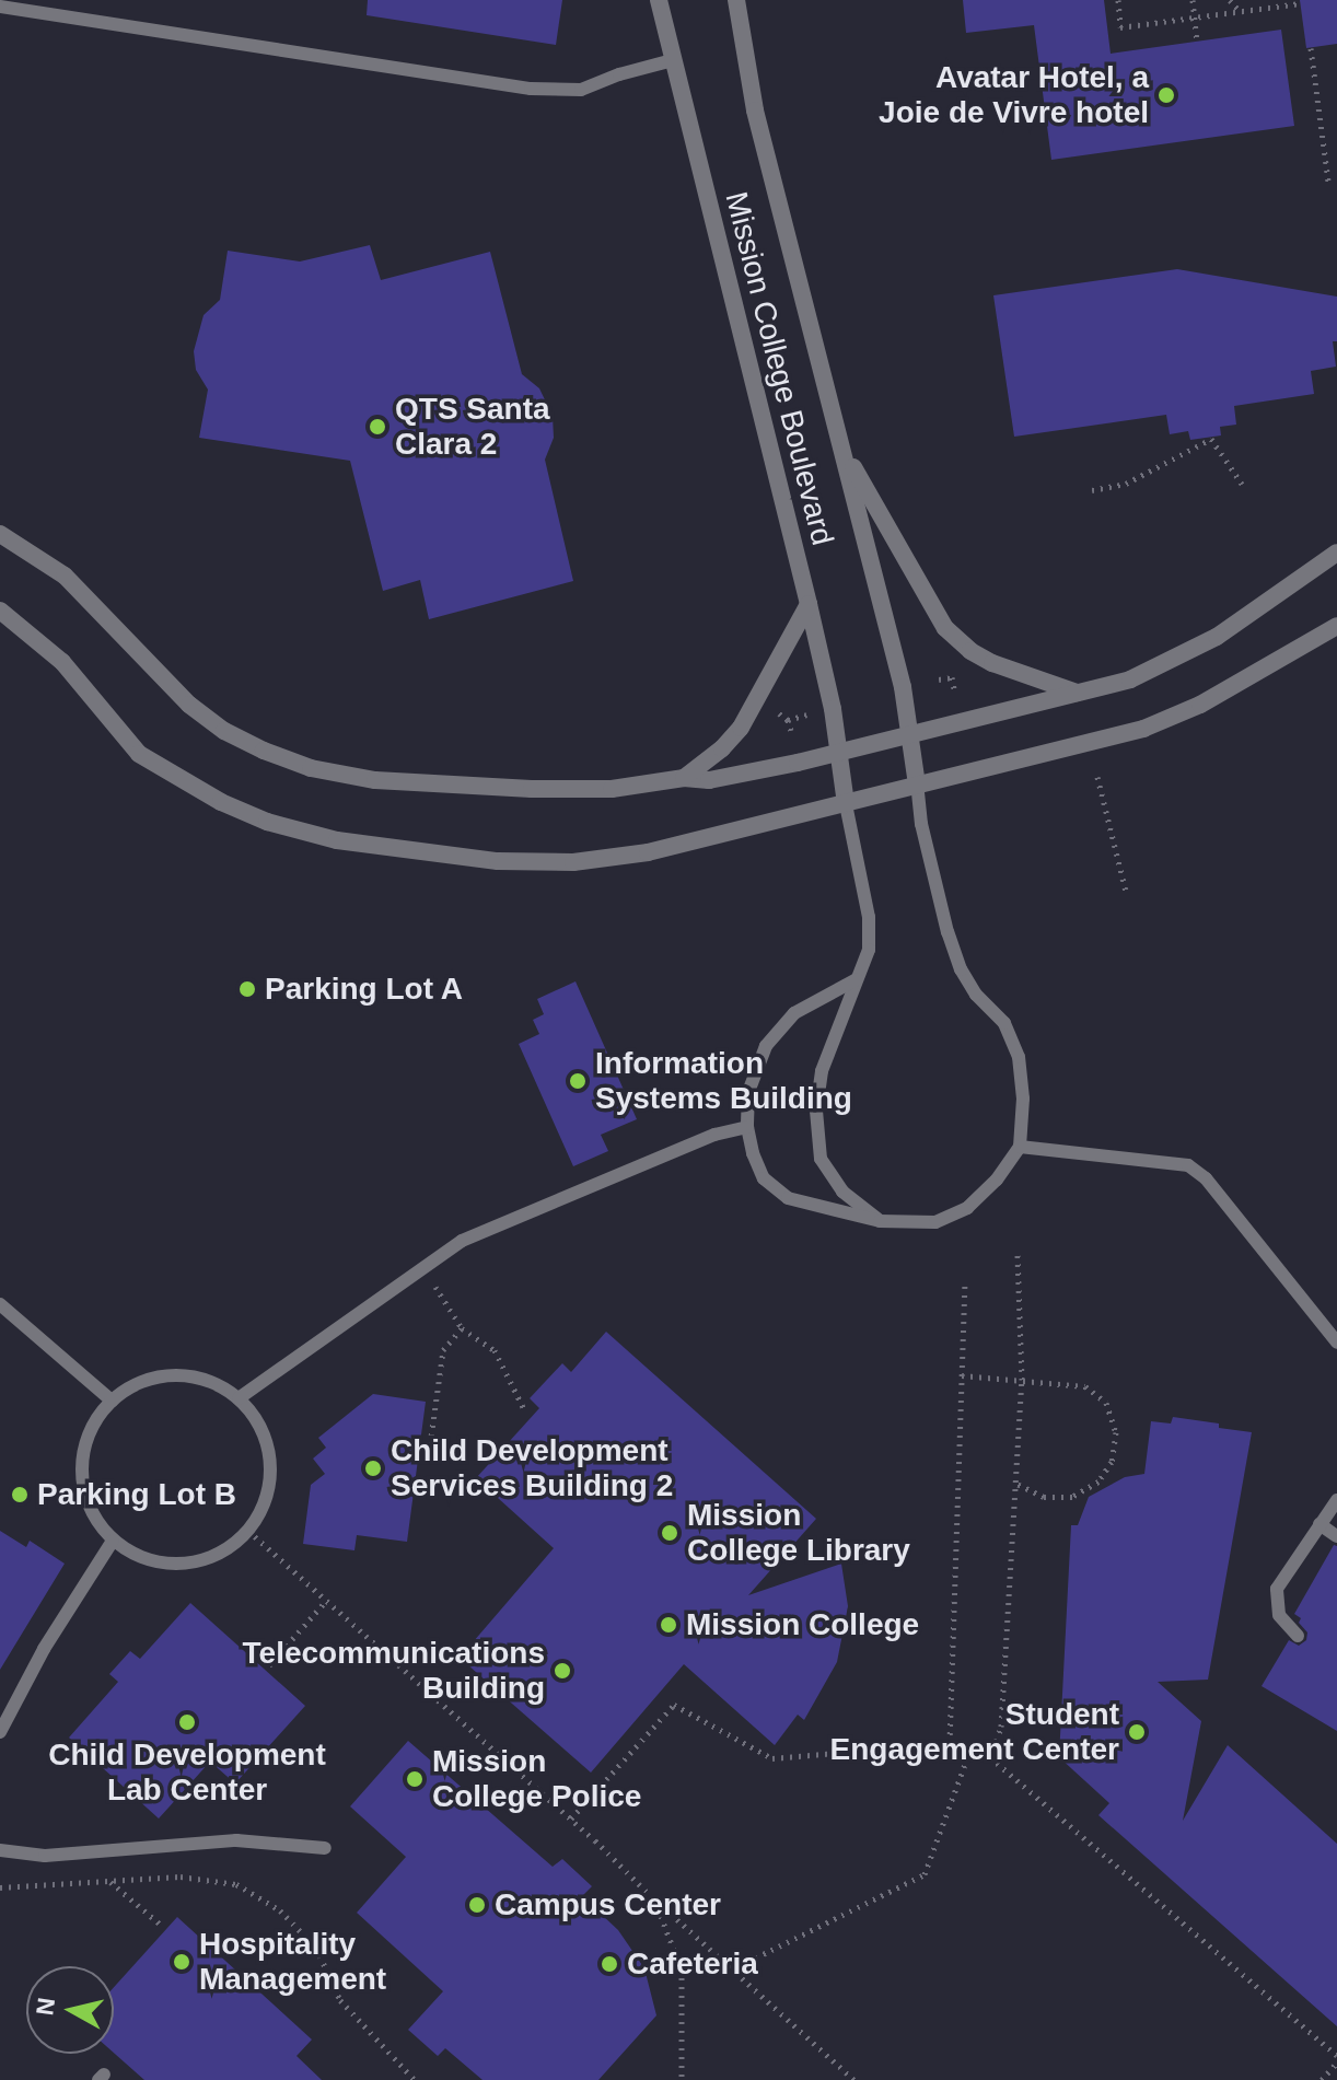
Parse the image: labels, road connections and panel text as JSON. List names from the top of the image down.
{
  "streets": {
    "street": ["Mission College Boulevard"]
  },
  "places": [
    "Avatar Hotel, a Joie de Vivre hotel",
    "QTS Santa Clara 2",
    "Parking Lot A",
    "Information Systems Building",
    "Child Development Services Building 2",
    "Parking Lot B",
    "Mission College Library",
    "Mission College",
    "Telecommunications Building",
    "Child Development Lab Center",
    "Student Engagement Center",
    "Mission College Police",
    "Campus Center",
    "Hospitality Management",
    "Cafeteria"
  ],
  "north": "left"
}
